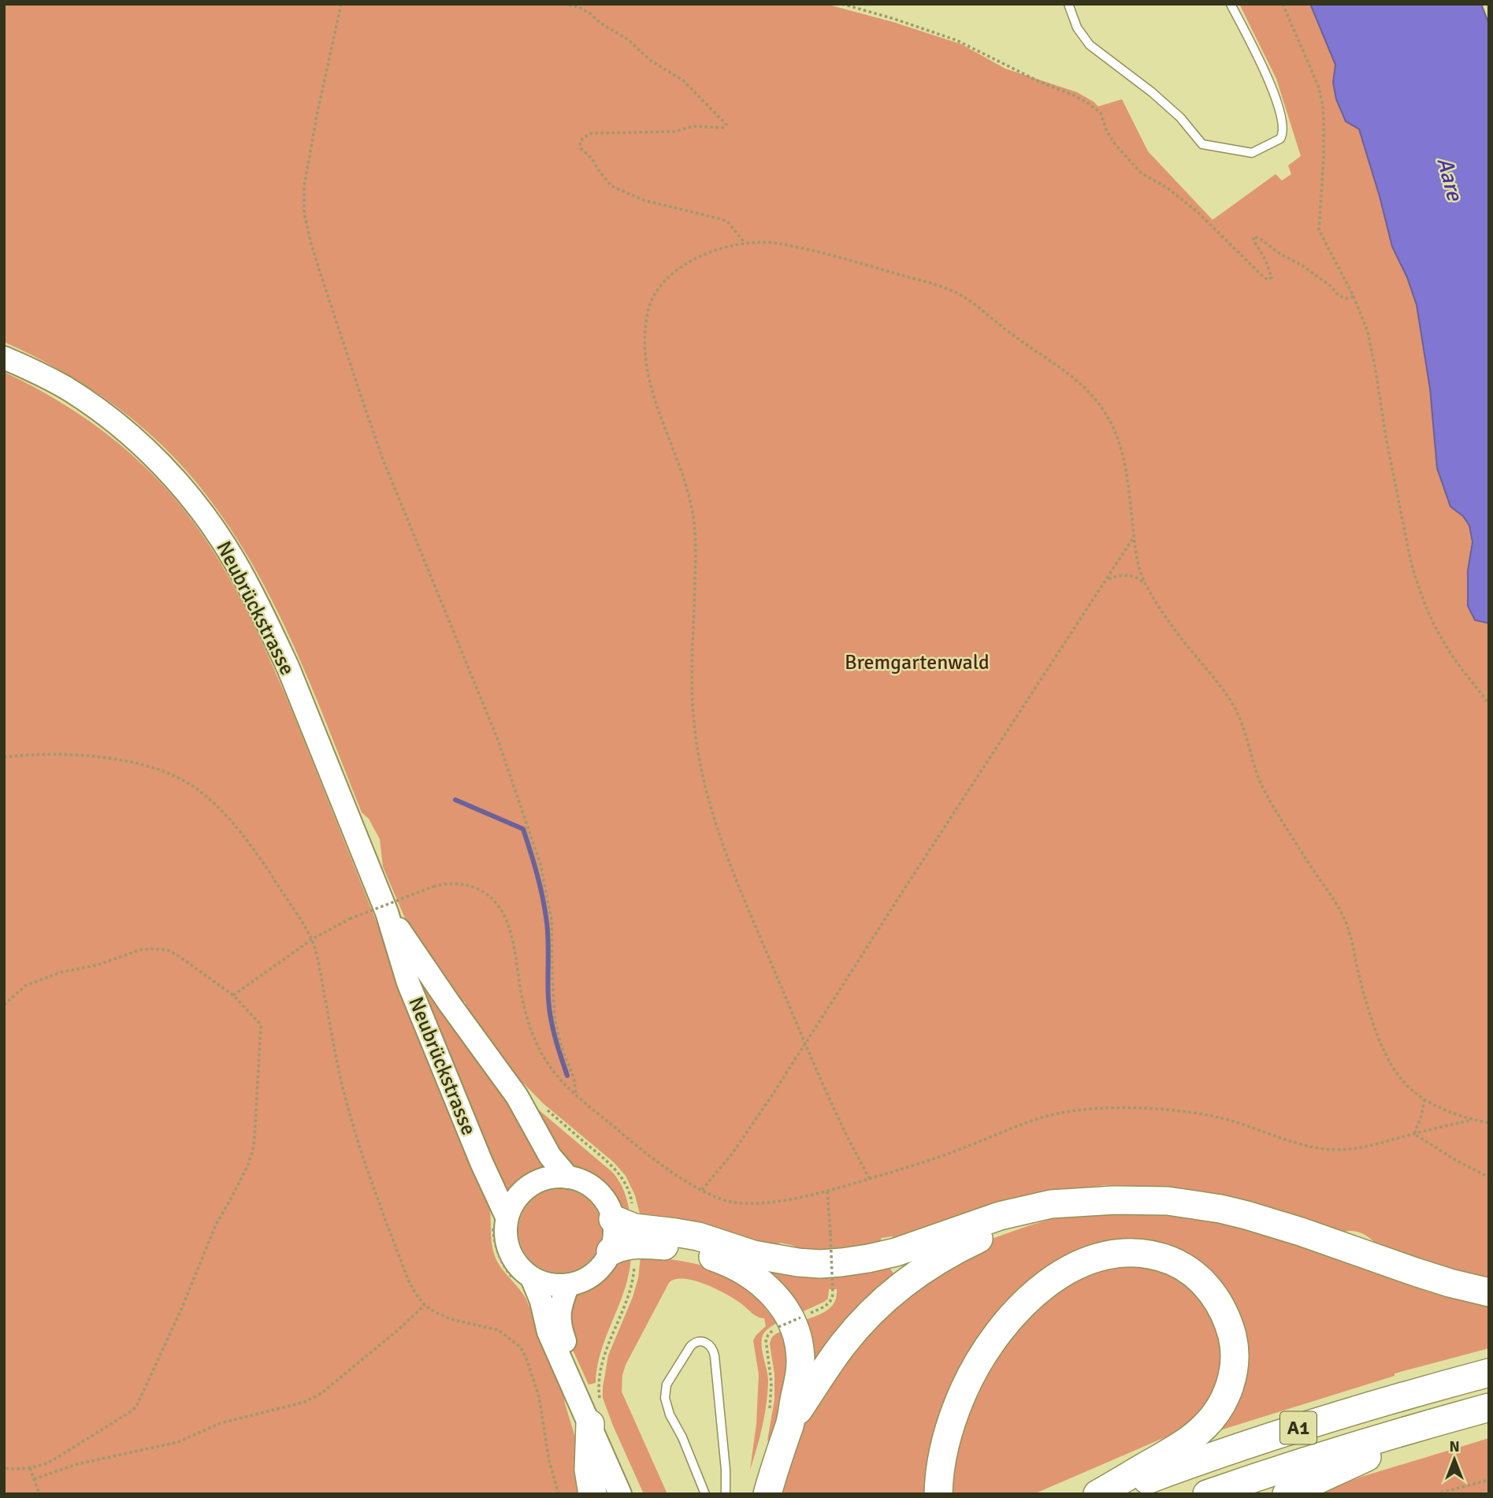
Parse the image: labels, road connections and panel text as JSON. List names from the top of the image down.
{
  "streets": {
    "highway": ["A1"],
    "main road": ["Neubrückstrasse"]
  },
  "water": ["Aare"],
  "parks": ["Bremgartenwald"],
  "north": "top"
}
